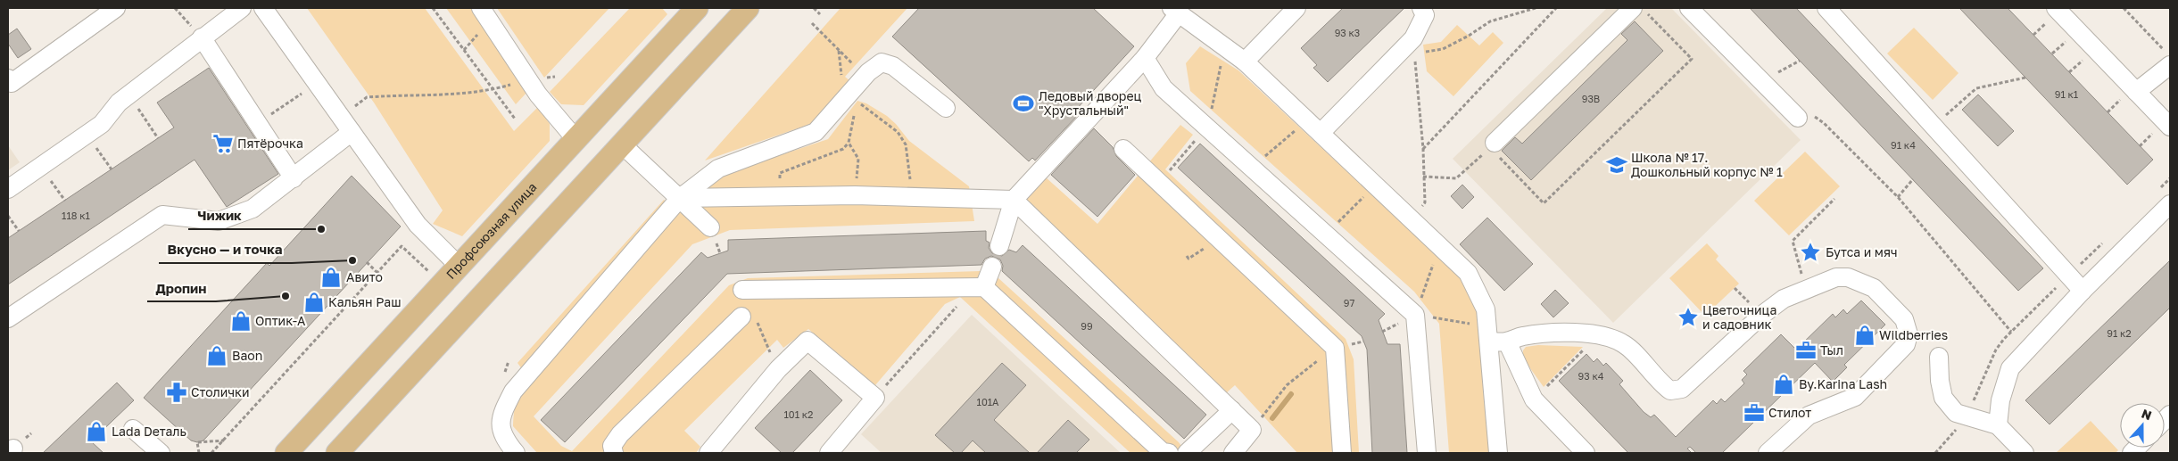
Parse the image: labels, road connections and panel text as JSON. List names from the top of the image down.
{
  "streets": {
    "main road": ["Профсоюзная улица"]
  },
  "places": {
    "sports": ["Ледовый дворец \"Хрустальный\""],
    "supermarket": ["Пятёрочка"],
    "school or university": ["Школа № 17. Дошкольный корпус № 1"],
    "other": ["Чижик", "Вкусно — и точка", "Дропин"],
    "place": ["Бутса и мяч", "Цветочница и садовник"],
    "shop": [
      "Авито",
      "Кальян Раш",
      "Оптик-А",
      "Wildberries",
      "Baon",
      "By.Karina Lash",
      "Lada Dеталь"
    ],
    "office": ["Тыл", "Стилот"],
    "pharmacy": ["Столички"]
  },
  "house_numbers": [
    "93 к3",
    "91 к1",
    "93В",
    "91 к4",
    "118 к1",
    "97",
    "99",
    "91 к2",
    "93 к4",
    "101А",
    "101 к2"
  ],
  "north": "top"
}
